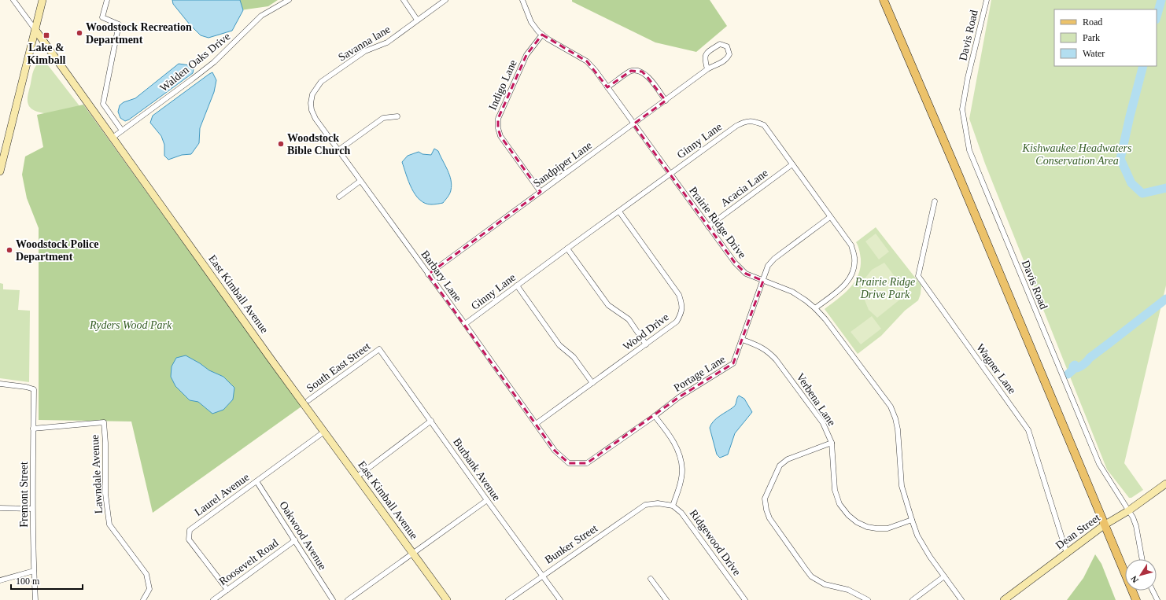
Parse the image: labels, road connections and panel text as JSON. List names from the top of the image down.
{
  "streets": {
    "street": [
      "Davis Road",
      "Savanna lane",
      "Walden Oaks Drive",
      "Indigo Lane",
      "Ginny Lane",
      "Sandpiper Lane",
      "Acacia Lane",
      "Prairie Ridge Drive",
      "Barbary Lane",
      "East Kimball Avenue",
      "Wood Drive",
      "South East Street",
      "Wagner Lane",
      "Portage Lane",
      "Verbena Lane",
      "Burbank Avenue",
      "Lawndale Avenue",
      "Fremont Street",
      "Laurel Avenue",
      "Dean Street",
      "Oakwood Avenue",
      "Ridgewood Drive",
      "Bunker Street",
      "Roosevelt Road"
    ]
  },
  "crossings": [
    ["Davis Road", "Dean Street"],
    ["Savanna lane", "Barbary Lane"],
    ["Walden Oaks Drive", "East Kimball Avenue"],
    ["Indigo Lane", "Sandpiper Lane"],
    ["Indigo Lane", "Prairie Ridge Drive"],
    ["Ginny Lane", "Acacia Lane"],
    ["Ginny Lane", "Prairie Ridge Drive"],
    ["Ginny Lane", "Barbary Lane"],
    ["Ginny Lane", "Wood Drive"],
    ["Ginny Lane", "Portage Lane"],
    ["Sandpiper Lane", "Prairie Ridge Drive"],
    ["Sandpiper Lane", "Barbary Lane"],
    ["Acacia Lane", "Prairie Ridge Drive"],
    ["Prairie Ridge Drive", "Portage Lane"],
    ["Prairie Ridge Drive", "Verbena Lane"],
    ["Barbary Lane", "Wood Drive"],
    ["Barbary Lane", "Portage Lane"],
    ["East Kimball Avenue", "Laurel Avenue"],
    ["South East Street", "Burbank Avenue"],
    ["Wagner Lane", "Dean Street"],
    ["Portage Lane", "Verbena Lane"],
    ["Burbank Avenue", "Bunker Street"],
    ["Lawndale Avenue", "Fremont Street"],
    ["Laurel Avenue", "Oakwood Avenue"],
    ["Laurel Avenue", "Roosevelt Road"],
    ["Oakwood Avenue", "Roosevelt Road"],
    ["Ridgewood Drive", "Bunker Street"]
  ],
  "parks": ["Kishwaukee Headwaters Conservation Area", "Prairie Ridge Drive Park", "Ryders Wood Park"],
  "places": {
    "other": ["Woodstock Recreation Department", "Woodstock Bible Church", "Woodstock Police Department"],
    "transit": ["Lake & Kimball"]
  },
  "legend": ["Road", "Park", "Water"],
  "scale_bar": "100 m",
  "north": "bottom left"
}
